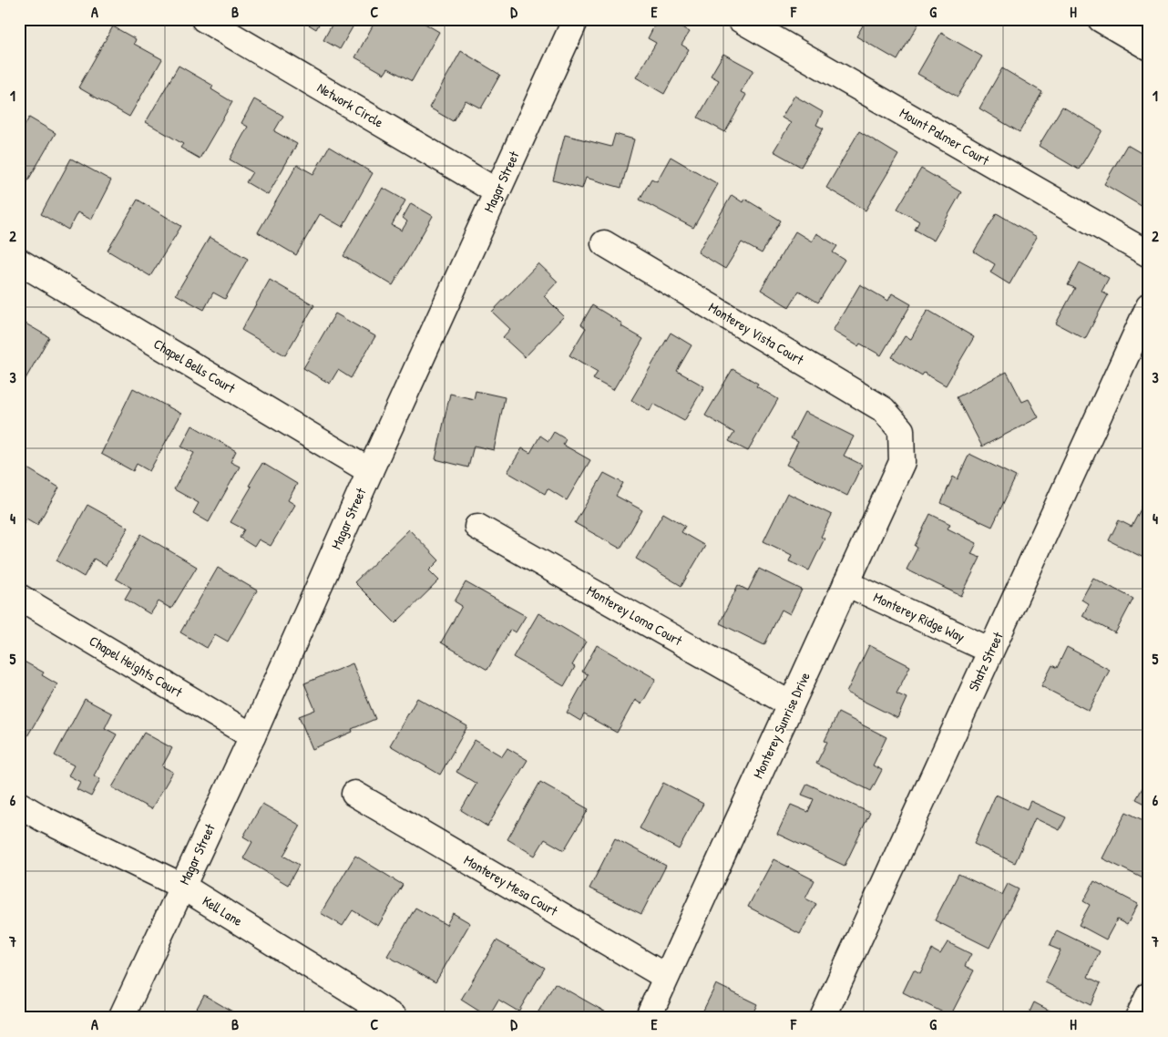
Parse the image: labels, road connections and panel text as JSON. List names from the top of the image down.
{
  "streets": {
    "street": [
      "Network Circle",
      "Mount Palmer Court",
      "Magar Street",
      "Monterey Vista Court",
      "Chapel Bells Court",
      "Monterey Loma Court",
      "Monterey Ridge Way",
      "Shatz Street",
      "Chapel Heights Court",
      "Monterey Sunrise Drive",
      "Monterey Mesa Court",
      "Kell Lane"
    ]
  },
  "crossings": [
    ["Network Circle", "Magar Street"],
    ["Magar Street", "Chapel Bells Court"],
    ["Magar Street", "Chapel Heights Court"],
    ["Magar Street", "Kell Lane"],
    ["Monterey Vista Court", "Monterey Sunrise Drive"],
    ["Monterey Loma Court", "Monterey Sunrise Drive"],
    ["Monterey Ridge Way", "Shatz Street"],
    ["Monterey Ridge Way", "Monterey Sunrise Drive"],
    ["Monterey Sunrise Drive", "Monterey Mesa Court"]
  ],
  "grid": {
    "columns": [
      "A",
      "B",
      "C",
      "D",
      "E",
      "F",
      "G",
      "H"
    ],
    "rows": [
      "1",
      "2",
      "3",
      "4",
      "5",
      "6",
      "7"
    ]
  }
}
